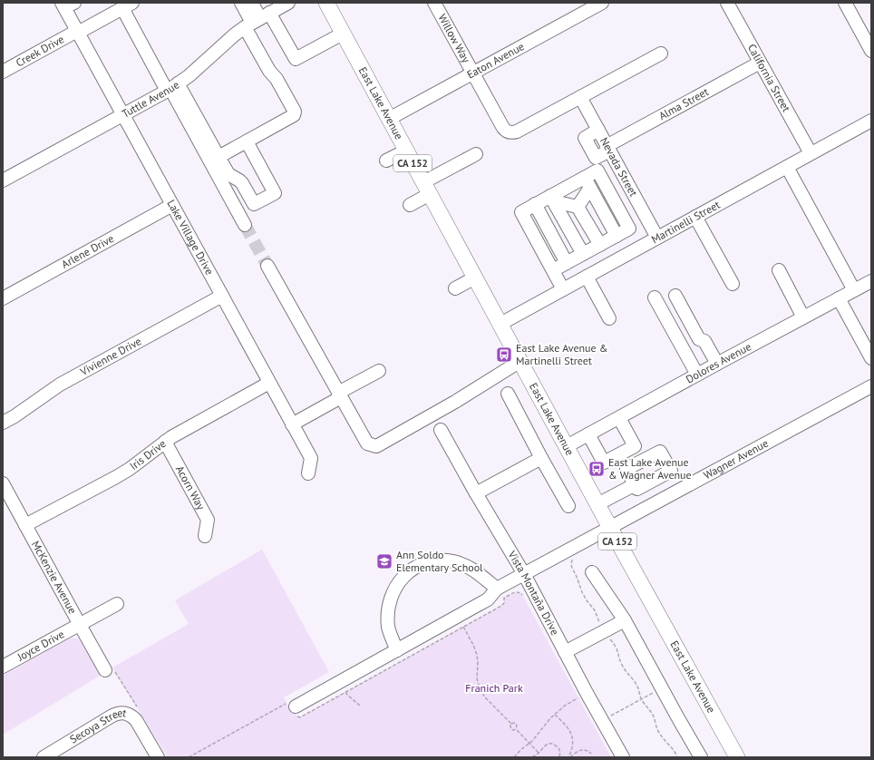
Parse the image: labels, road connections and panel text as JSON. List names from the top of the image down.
{
  "streets": {
    "main road": ["East Lake Avenue", "CA 152"],
    "street": [
      "Willow Way",
      "Creek Drive",
      "Eaton Avenue",
      "California Street",
      "Tuttle Avenue",
      "Alma Street",
      "Nevada Street",
      "Martinelli Street",
      "Lake Village Drive",
      "Arlene Drive",
      "Vivienne Drive",
      "Dolores Avenue",
      "Iris Drive",
      "Wagner Avenue",
      "Acorn Way",
      "McKenzie Avenue",
      "Vista Montaña Drive",
      "Joyce Drive",
      "Secoya Street"
    ]
  },
  "crossings": [
    ["Willow Way", "Eaton Avenue"],
    ["Willow Way", "Nevada Street"],
    ["Creek Drive", "Lake Village Drive"],
    ["Eaton Avenue", "East Lake Avenue"],
    ["California Street", "Alma Street"],
    ["California Street", "Martinelli Street"],
    ["Tuttle Avenue", "Lake Village Drive"],
    ["East Lake Avenue", "Martinelli Street"],
    ["East Lake Avenue", "Dolores Avenue"],
    ["East Lake Avenue", "Wagner Avenue"],
    ["Alma Street", "Nevada Street"],
    ["Nevada Street", "Martinelli Street"],
    ["Lake Village Drive", "Arlene Drive"],
    ["Lake Village Drive", "Vivienne Drive"],
    ["Lake Village Drive", "Iris Drive"],
    ["Iris Drive", "Acorn Way"],
    ["Iris Drive", "McKenzie Avenue"],
    ["Wagner Avenue", "Vista Montaña Drive"],
    ["McKenzie Avenue", "Joyce Drive"]
  ],
  "parks": ["Franich Park"],
  "places": {
    "bus stop": ["East Lake Avenue & Martinelli Street", "East Lake Avenue & Wagner Avenue"],
    "school or university": ["Ann Soldo Elementary School"]
  }
}
